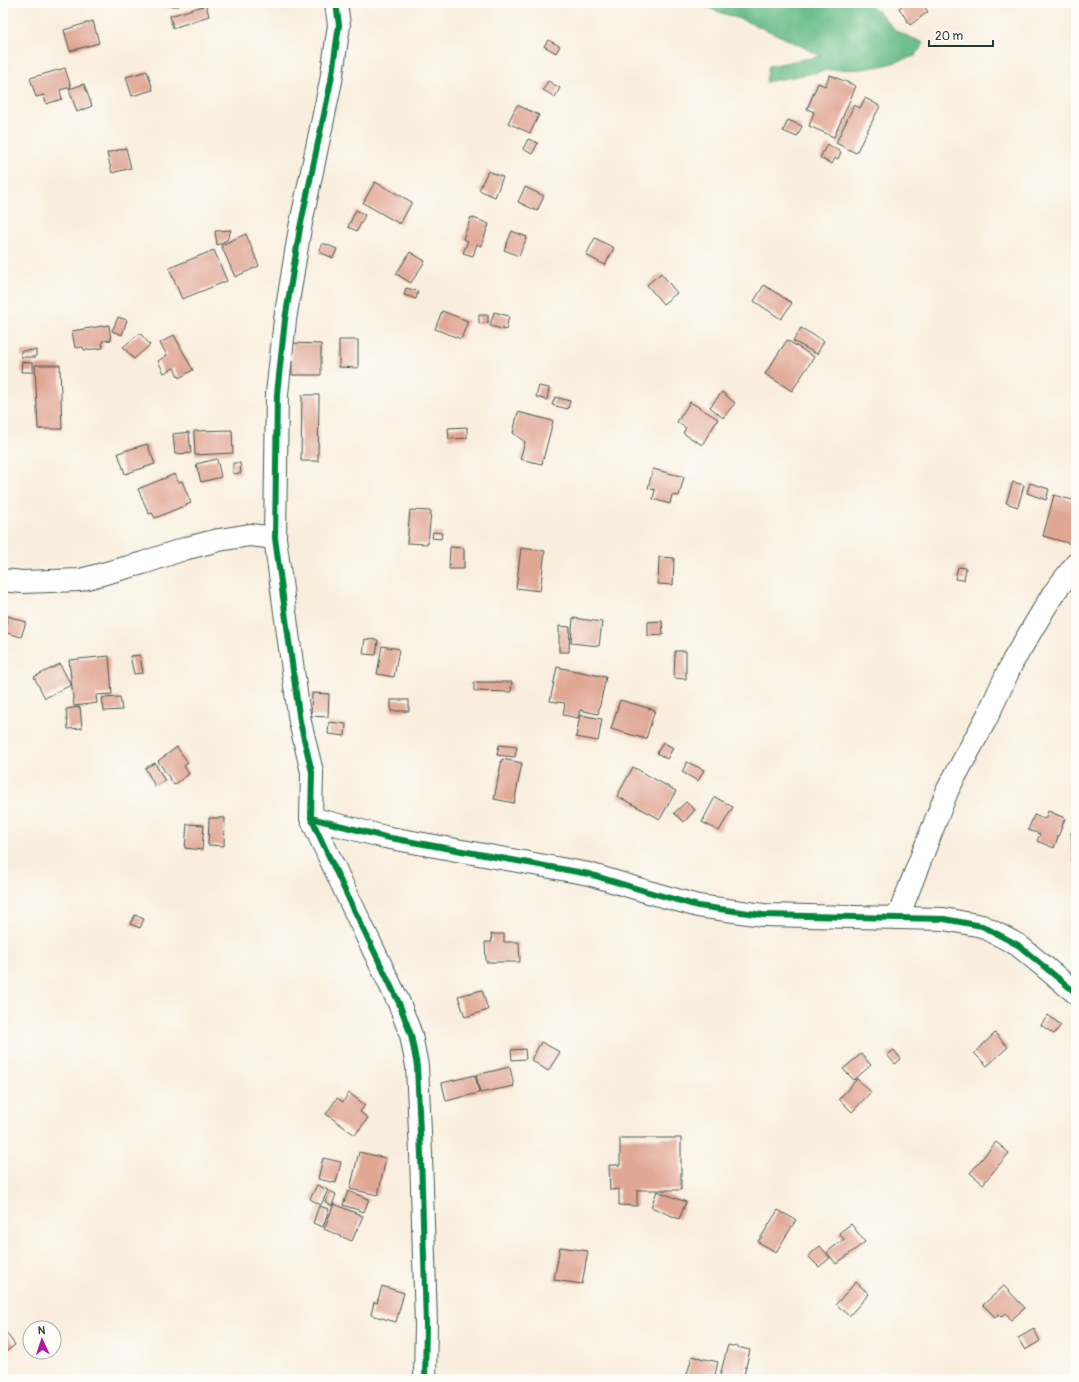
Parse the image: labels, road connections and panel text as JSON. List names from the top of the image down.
{
  "scale_bar": "20 m",
  "north": "top"
}
